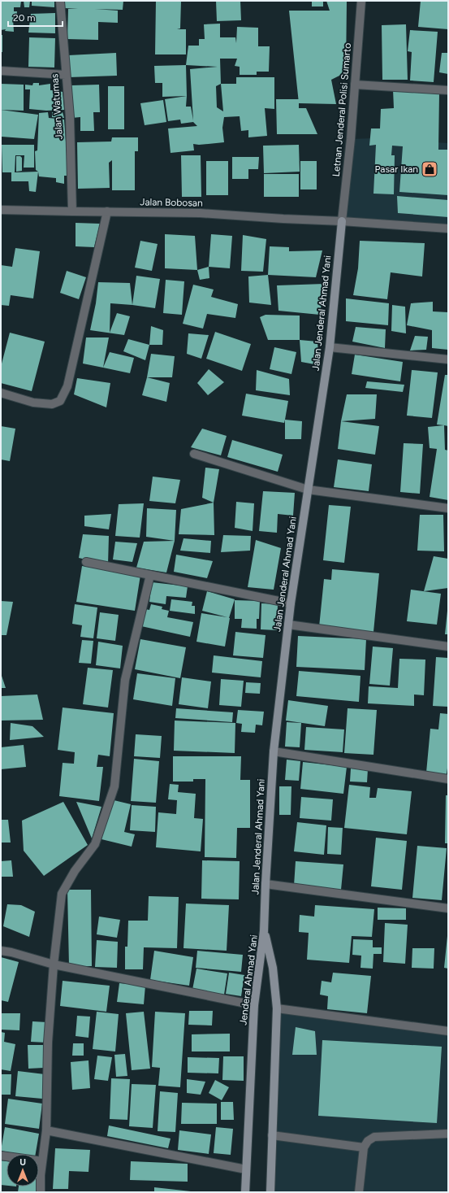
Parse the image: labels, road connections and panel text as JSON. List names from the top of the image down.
{
  "streets": {
    "main road": ["Jalan Jenderal Ahmad Yani", "Jenderal Ahmad Yani"],
    "street": ["Jalan Watumas", "Letnan Jenderal Polisi Sumarto", "Jalan Bobosan"]
  },
  "crossings": [
    ["Jalan Watumas", "Jalan Bobosan"],
    ["Letnan Jenderal Polisi Sumarto", "Jalan Bobosan"],
    ["Letnan Jenderal Polisi Sumarto", "Jalan Jenderal Ahmad Yani"],
    ["Jalan Bobosan", "Jalan Jenderal Ahmad Yani"],
    ["Jalan Jenderal Ahmad Yani", "Jenderal Ahmad Yani"]
  ],
  "places": {
    "shop": ["Pasar Ikan"]
  },
  "scale_bar": "20 m",
  "north": "top"
}
